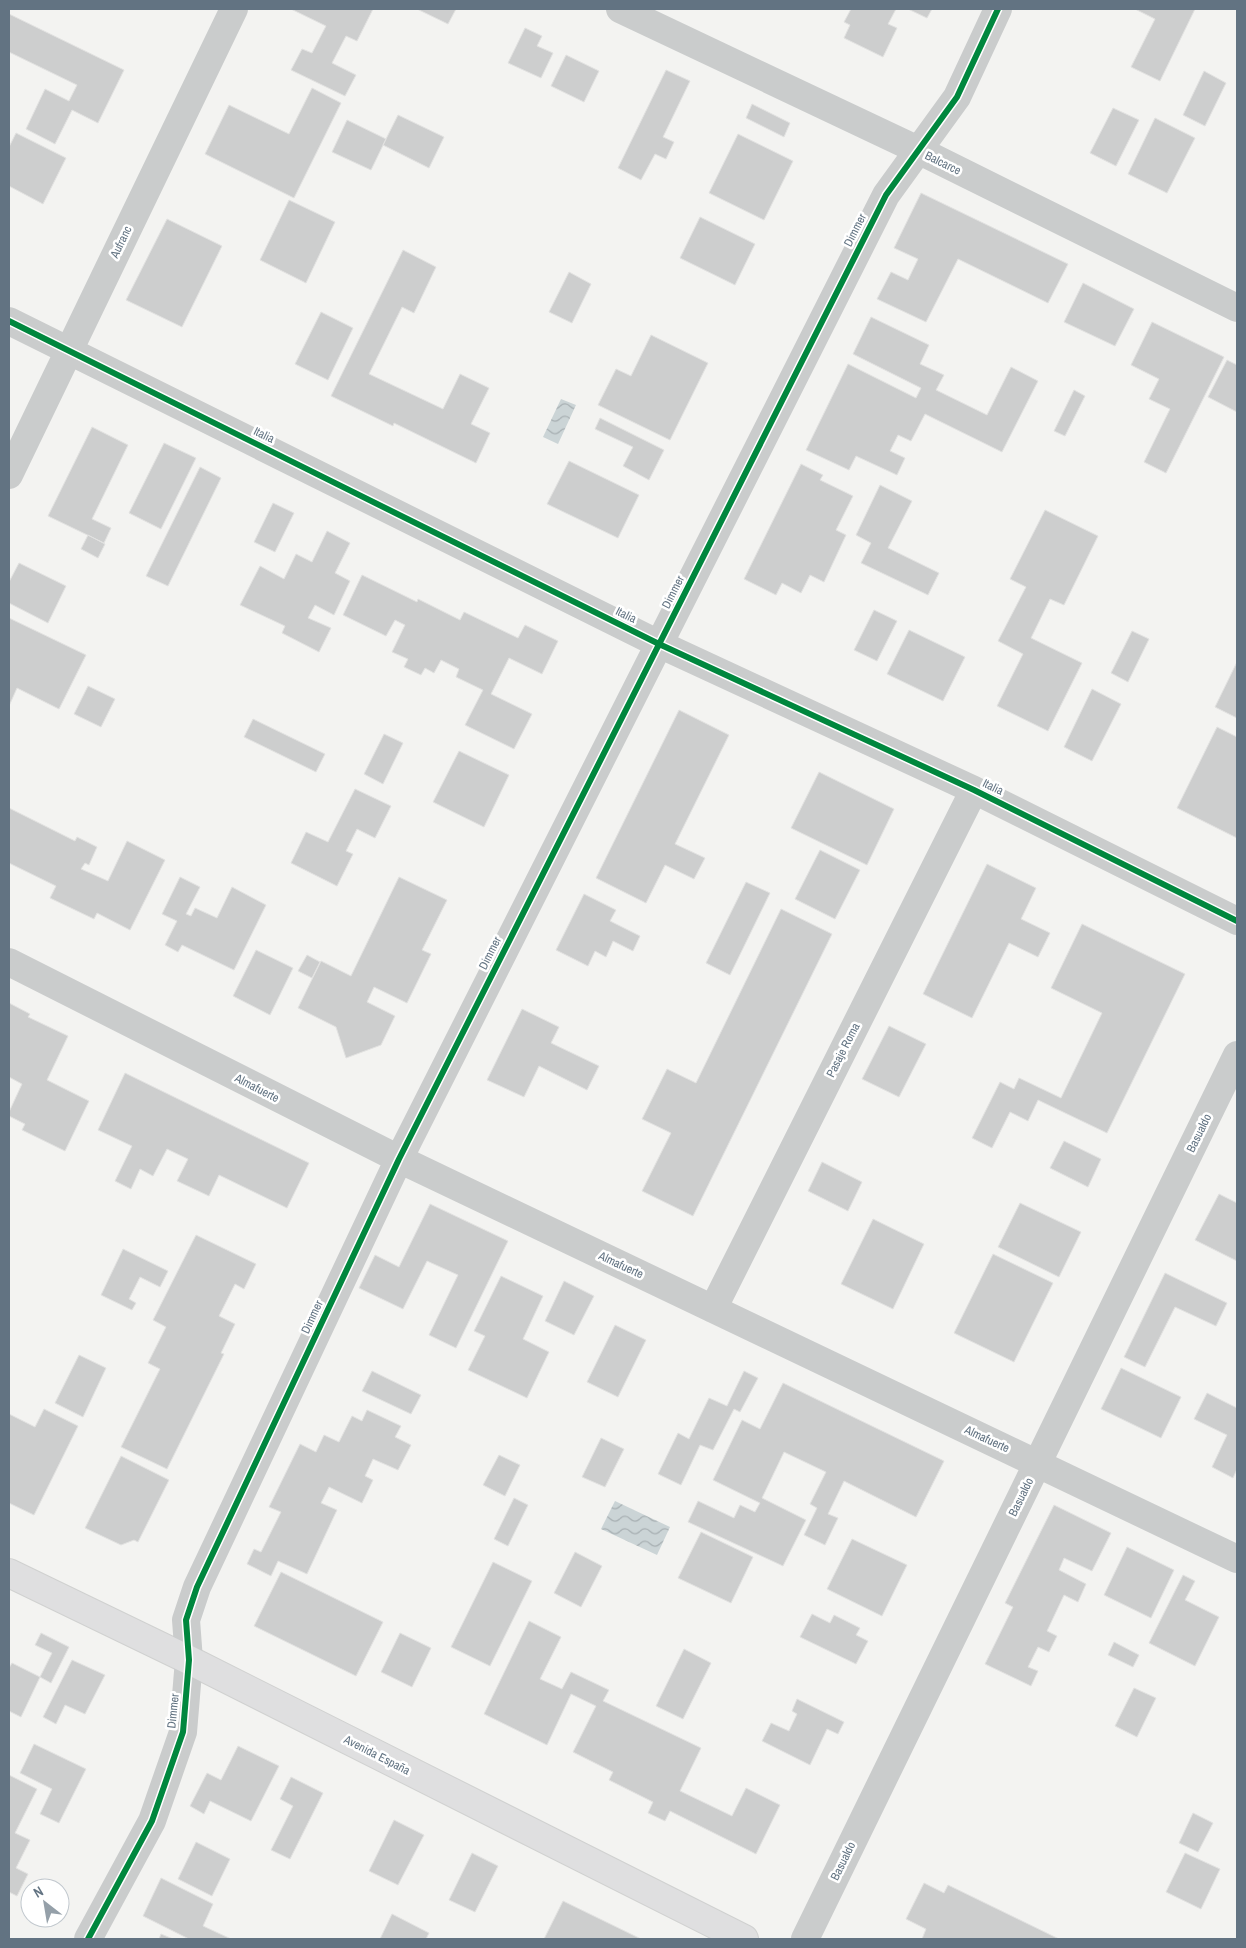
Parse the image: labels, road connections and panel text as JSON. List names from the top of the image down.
{
  "streets": {
    "main road": ["Avenida España"],
    "street": [
      "Balcarce",
      "Dimmer",
      "Aufranc",
      "Italia",
      "Pasaje Roma",
      "Almafuerte",
      "Basualdo"
    ]
  },
  "crossings": [
    ["Balcarce", "Dimmer"],
    ["Dimmer", "Italia"],
    ["Dimmer", "Almafuerte"],
    ["Dimmer", "Avenida España"],
    ["Aufranc", "Italia"],
    ["Italia", "Pasaje Roma"],
    ["Pasaje Roma", "Almafuerte"],
    ["Almafuerte", "Basualdo"]
  ],
  "north": "top left"
}
